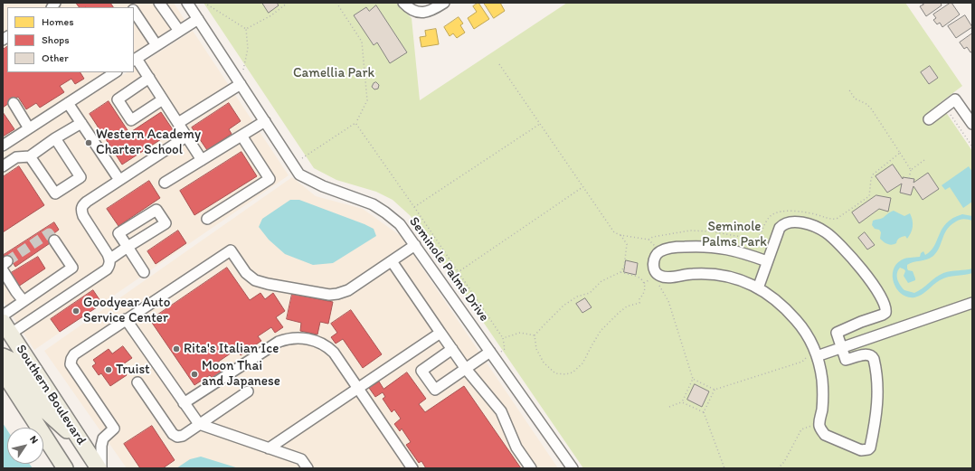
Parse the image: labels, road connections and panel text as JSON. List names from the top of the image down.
{
  "streets": {
    "highway": ["Southern Boulevard"],
    "street": ["Seminole Palms Drive"]
  },
  "parks": ["Camellia Park", "Seminole Palms Park"],
  "places": [
    "Western Academy Charter School",
    "Goodyear Auto Service Center",
    "Rita's Italian Ice",
    "Truist",
    "Moon Thai and Japanese"
  ],
  "legend": ["Homes", "Shops", "Other"],
  "north": "top right"
}
